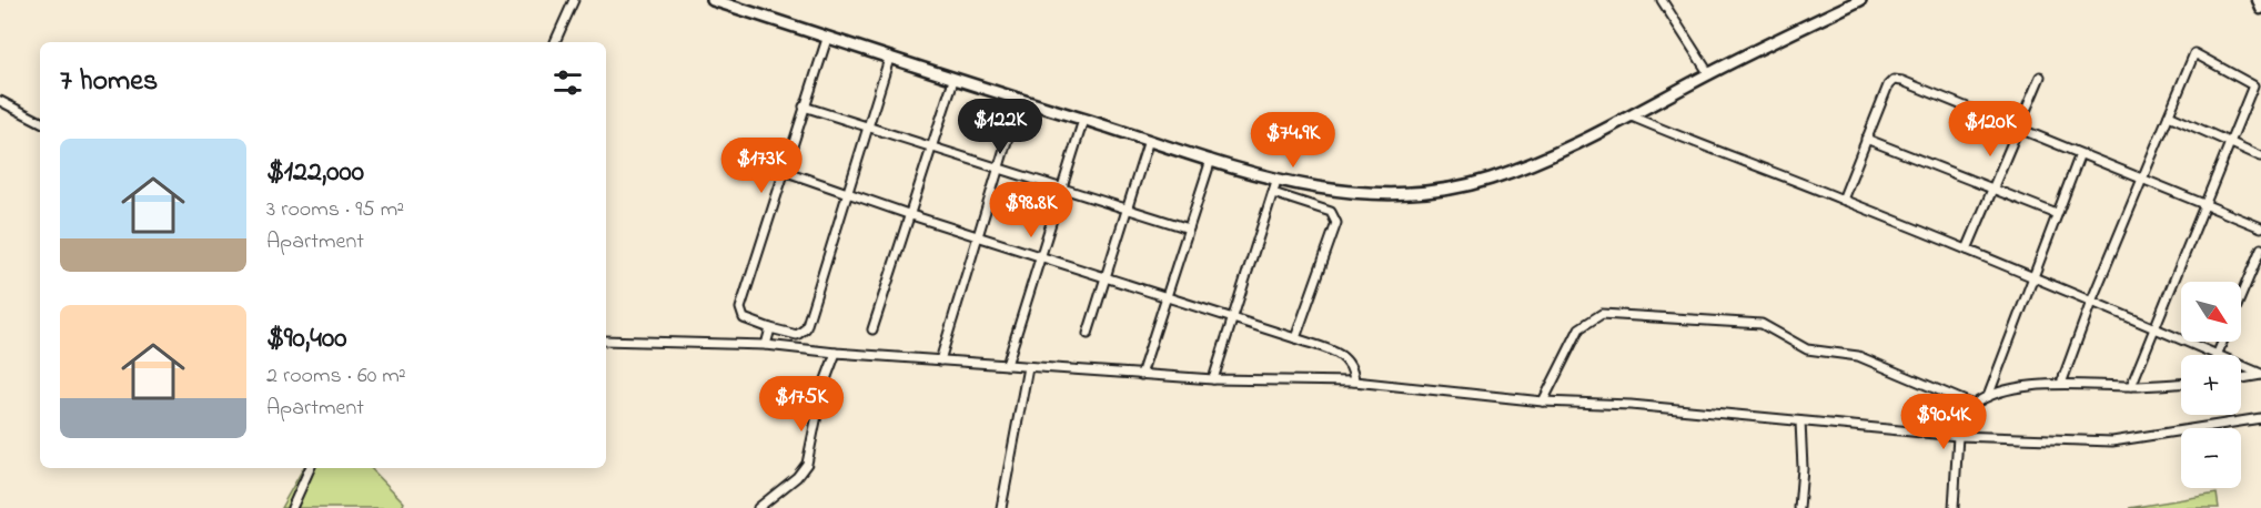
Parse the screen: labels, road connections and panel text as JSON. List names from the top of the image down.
{
  "north": "bottom right",
  "page": {
    "heading": "7 homes",
    "price": [
      "$122K",
      "$120K",
      "$74.9K",
      "$173K",
      "$98.8K",
      "$175K",
      "$90.4K"
    ],
    "list": [
      {
        "name": "$122,000",
        "note": "3 rooms · 95 m² · Apartment"
      },
      {
        "name": "$90,400",
        "note": "2 rooms · 60 m² · Apartment"
      }
    ],
    "map_buttons": ["+", "−"]
  }
}
